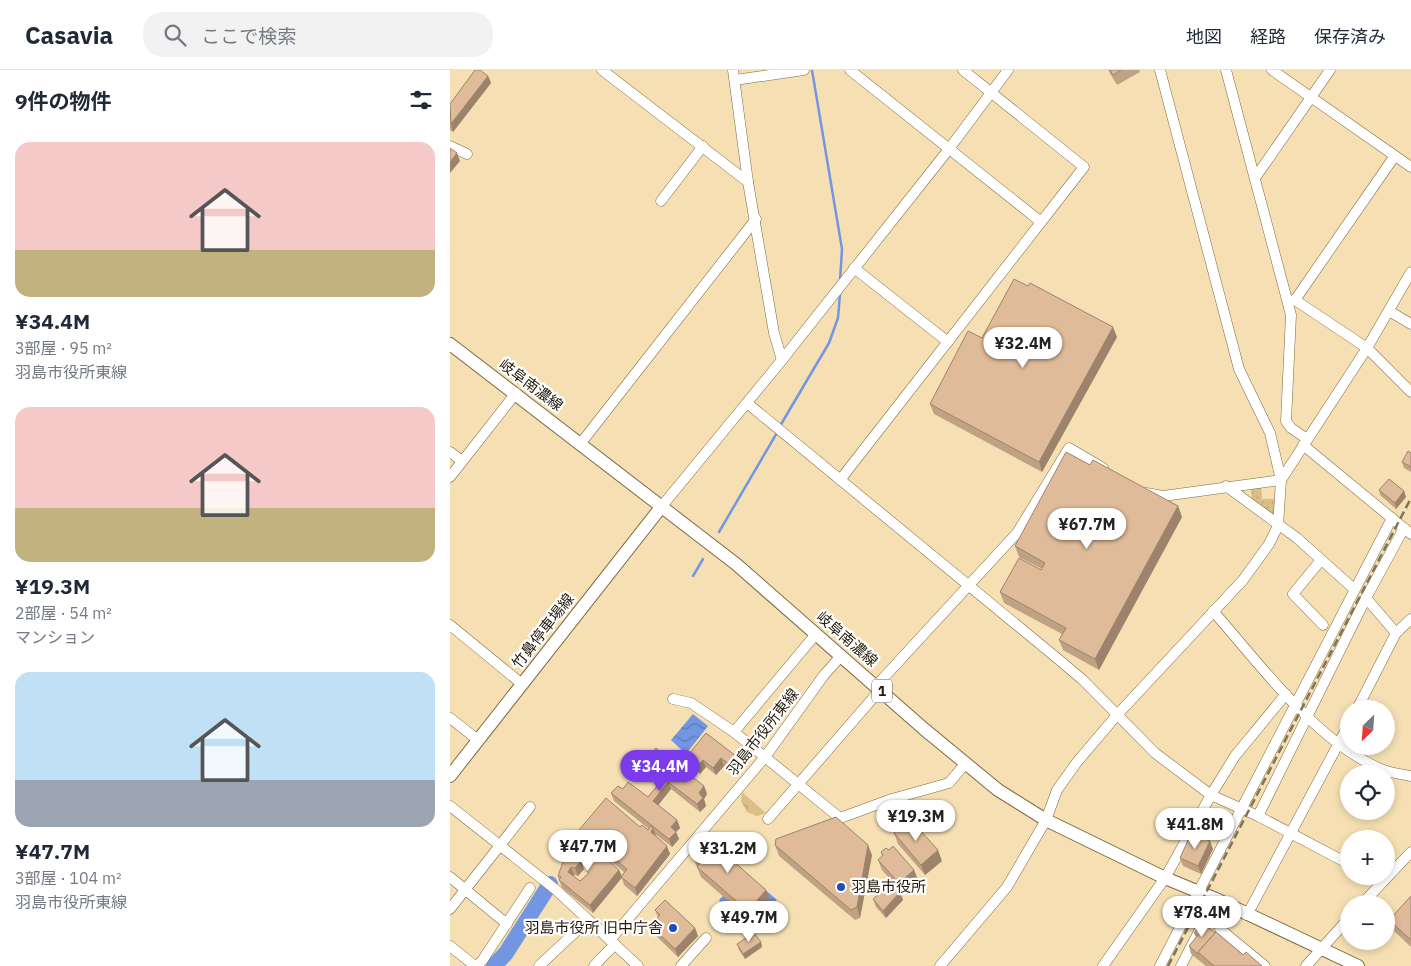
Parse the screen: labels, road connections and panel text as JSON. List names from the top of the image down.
{
  "streets": {
    "main road": ["岐阜南濃線", "竹鼻停車場線", "1"],
    "street": ["羽島市役所東線"]
  },
  "crossings": [
    ["岐阜南濃線", "竹鼻停車場線"],
    ["岐阜南濃線", "羽島市役所東線"]
  ],
  "places": ["羽島市役所", "羽島市役所 旧中庁舎"],
  "north": "bottom left",
  "page": {
    "header": "Casavia",
    "search": "ここで検索",
    "nav": ["地図", "経路", "保存済み"],
    "heading": "9件の物件",
    "list": [
      {
        "name": "¥34.4M",
        "note": "3部屋 · 95 m² · 羽島市役所東線"
      },
      {
        "name": "¥19.3M",
        "note": "2部屋 · 54 m² · マンション"
      },
      {
        "name": "¥47.7M",
        "note": "3部屋 · 104 m² · 羽島市役所東線"
      }
    ],
    "price": [
      "¥32.4M",
      "¥67.7M",
      "¥34.4M",
      "¥19.3M",
      "¥41.8M",
      "¥47.7M",
      "¥31.2M",
      "¥78.4M",
      "¥49.7M"
    ],
    "map_buttons": ["+", "−"]
  }
}
